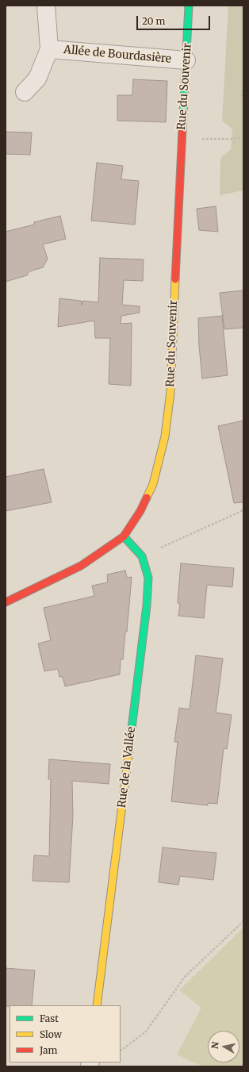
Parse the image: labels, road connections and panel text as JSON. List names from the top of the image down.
{
  "streets": {
    "street": ["Allée de Bourdasière", "Rue du Souvenir", "Rue de la Vallée"]
  },
  "crossings": [
    ["Allée de Bourdasière", "Rue du Souvenir"],
    ["Rue du Souvenir", "Rue de la Vallée"]
  ],
  "legend": ["Fast", "Slow", "Jam"],
  "scale_bar": "20 m",
  "north": "left"
}
